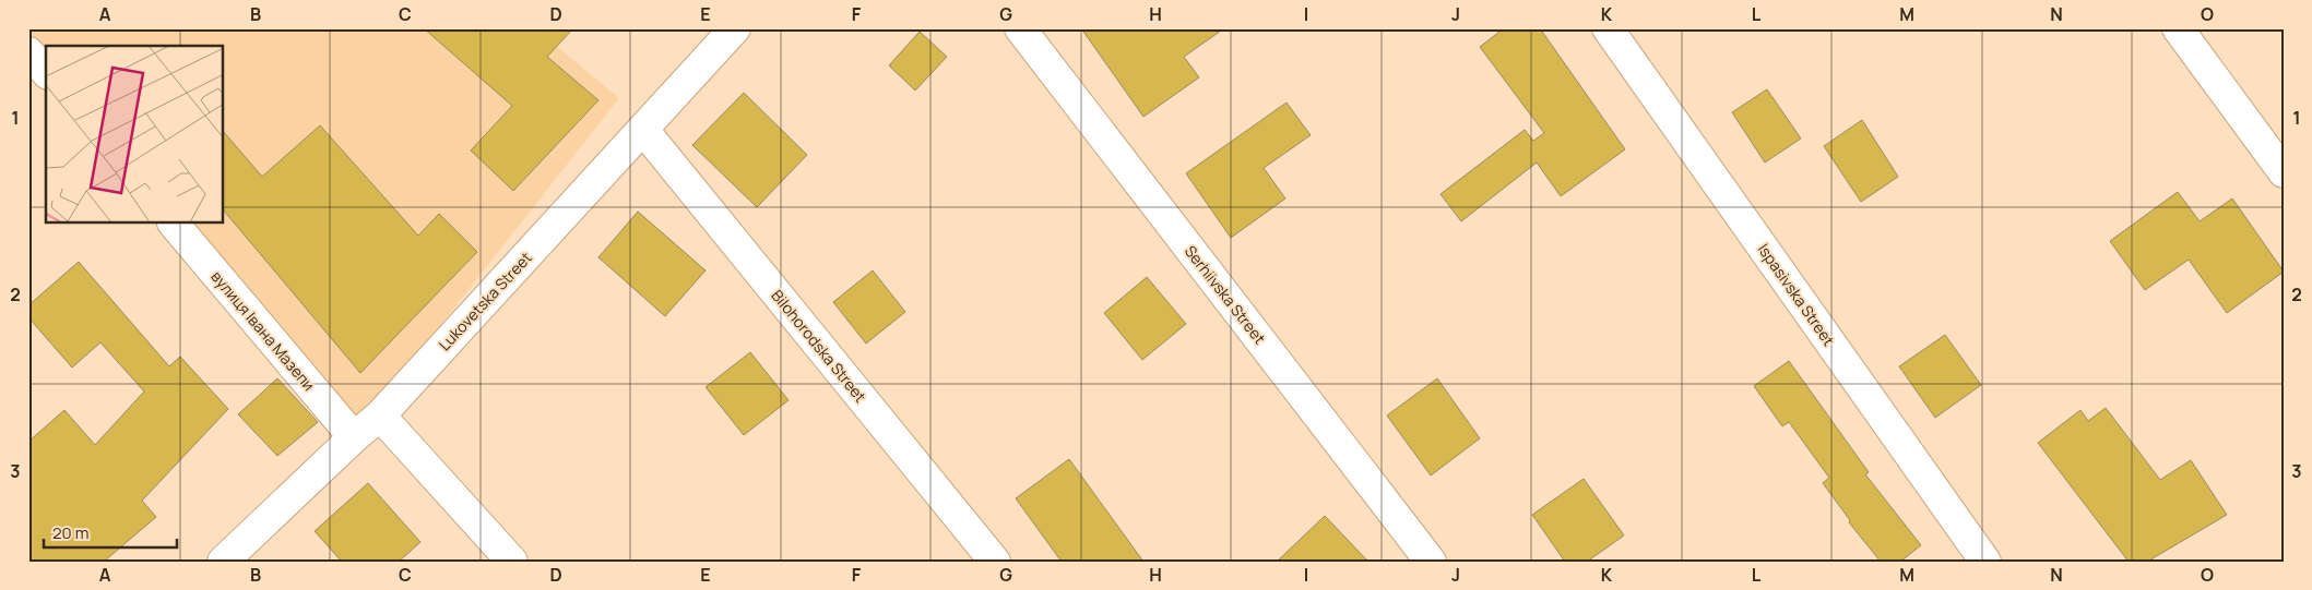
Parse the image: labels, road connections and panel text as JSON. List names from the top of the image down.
{
  "streets": {
    "street": [
      "Serhiivska Street",
      "Ispasivska Street",
      "Lukovetska Street",
      "вулиця Івана Мазепи",
      "Bilohorodska Street"
    ]
  },
  "crossings": [
    ["Lukovetska Street", "вулиця Івана Мазепи"],
    ["Lukovetska Street", "Bilohorodska Street"]
  ],
  "scale_bar": "20 m",
  "grid": {
    "columns": [
      "A",
      "B",
      "C",
      "D",
      "E",
      "F",
      "G",
      "H",
      "I",
      "J",
      "K",
      "L",
      "M",
      "N",
      "O"
    ],
    "rows": ["1", "2", "3"]
  }
}
